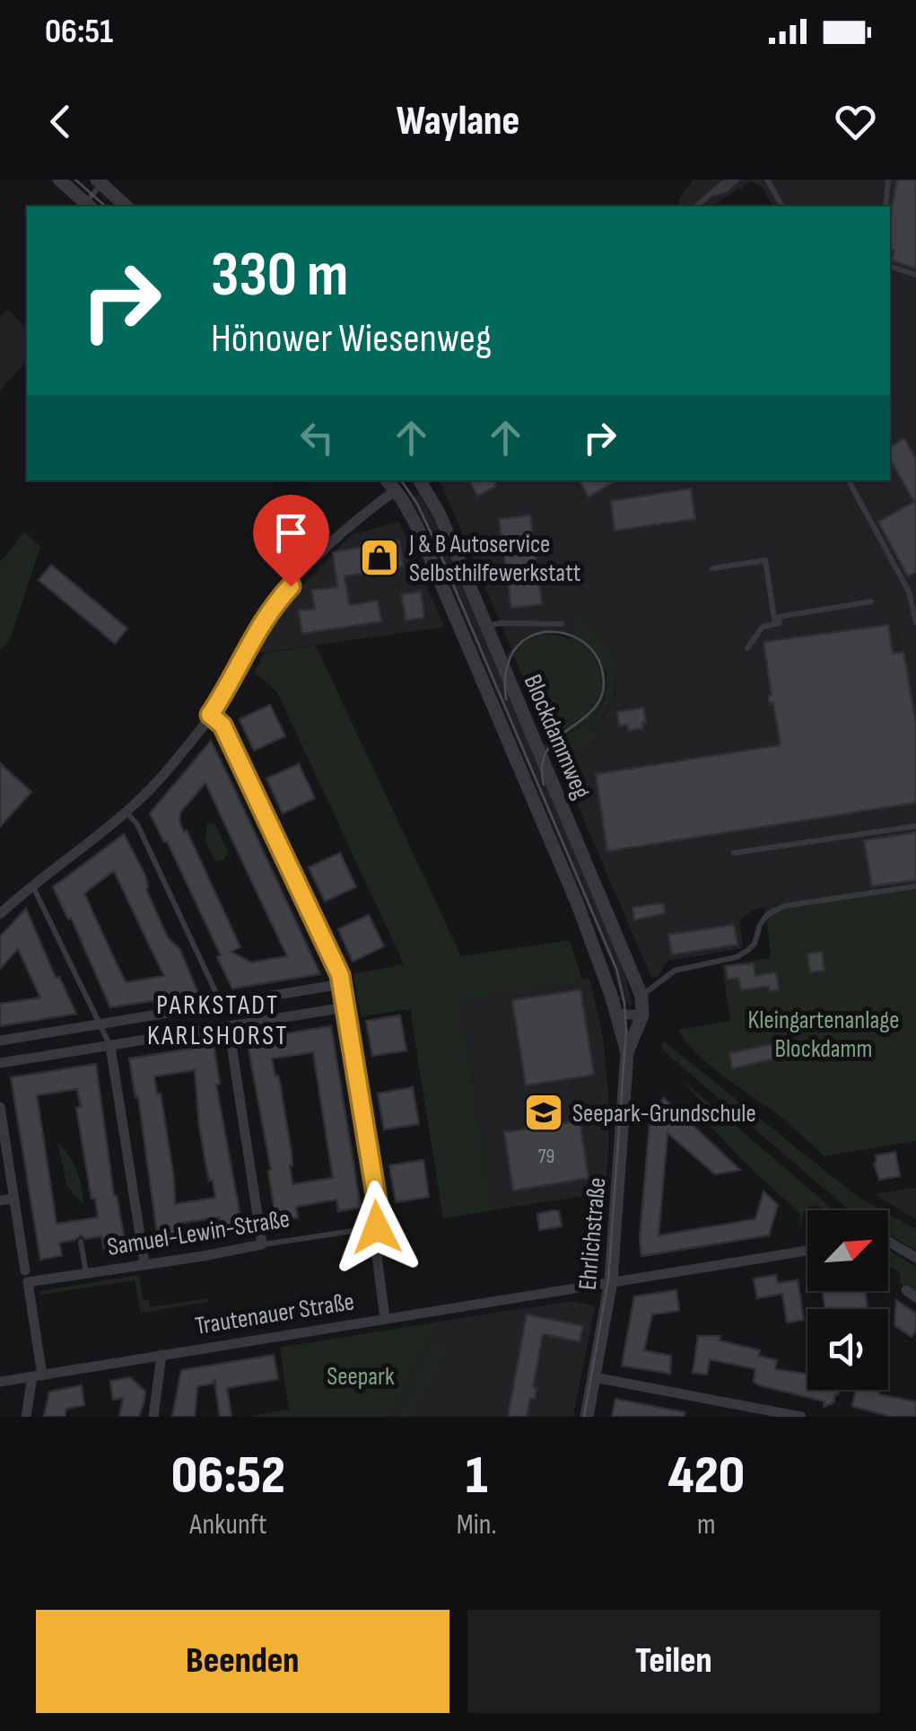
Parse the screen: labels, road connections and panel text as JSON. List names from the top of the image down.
{
  "streets": {
    "street": [
      "Blockdammweg",
      "Samuel-Lewin-Straße",
      "Ehrlichstraße",
      "Trautenauer Straße"
    ]
  },
  "crossings": [
    ["Blockdammweg", "Ehrlichstraße"],
    ["Ehrlichstraße", "Trautenauer Straße"]
  ],
  "districts": ["PARKSTADT KARLSHORST"],
  "parks": ["Kleingartenanlage Blockdamm", "Seepark"],
  "places": {
    "shop": ["J & B Autoservice Selbsthilfewerkstatt"],
    "school or university": ["Seepark-Grundschule"]
  },
  "house_numbers": ["79"],
  "north": "top right",
  "page": {
    "status": "06:51",
    "header": "Waylane",
    "turn": ["330 m", "Hönower Wiesenweg"],
    "eta": [
      "06:52",
      "Ankunft",
      "1",
      "Min.",
      "420",
      "m"
    ],
    "buttons": ["Beenden", "Teilen"]
  }
}
